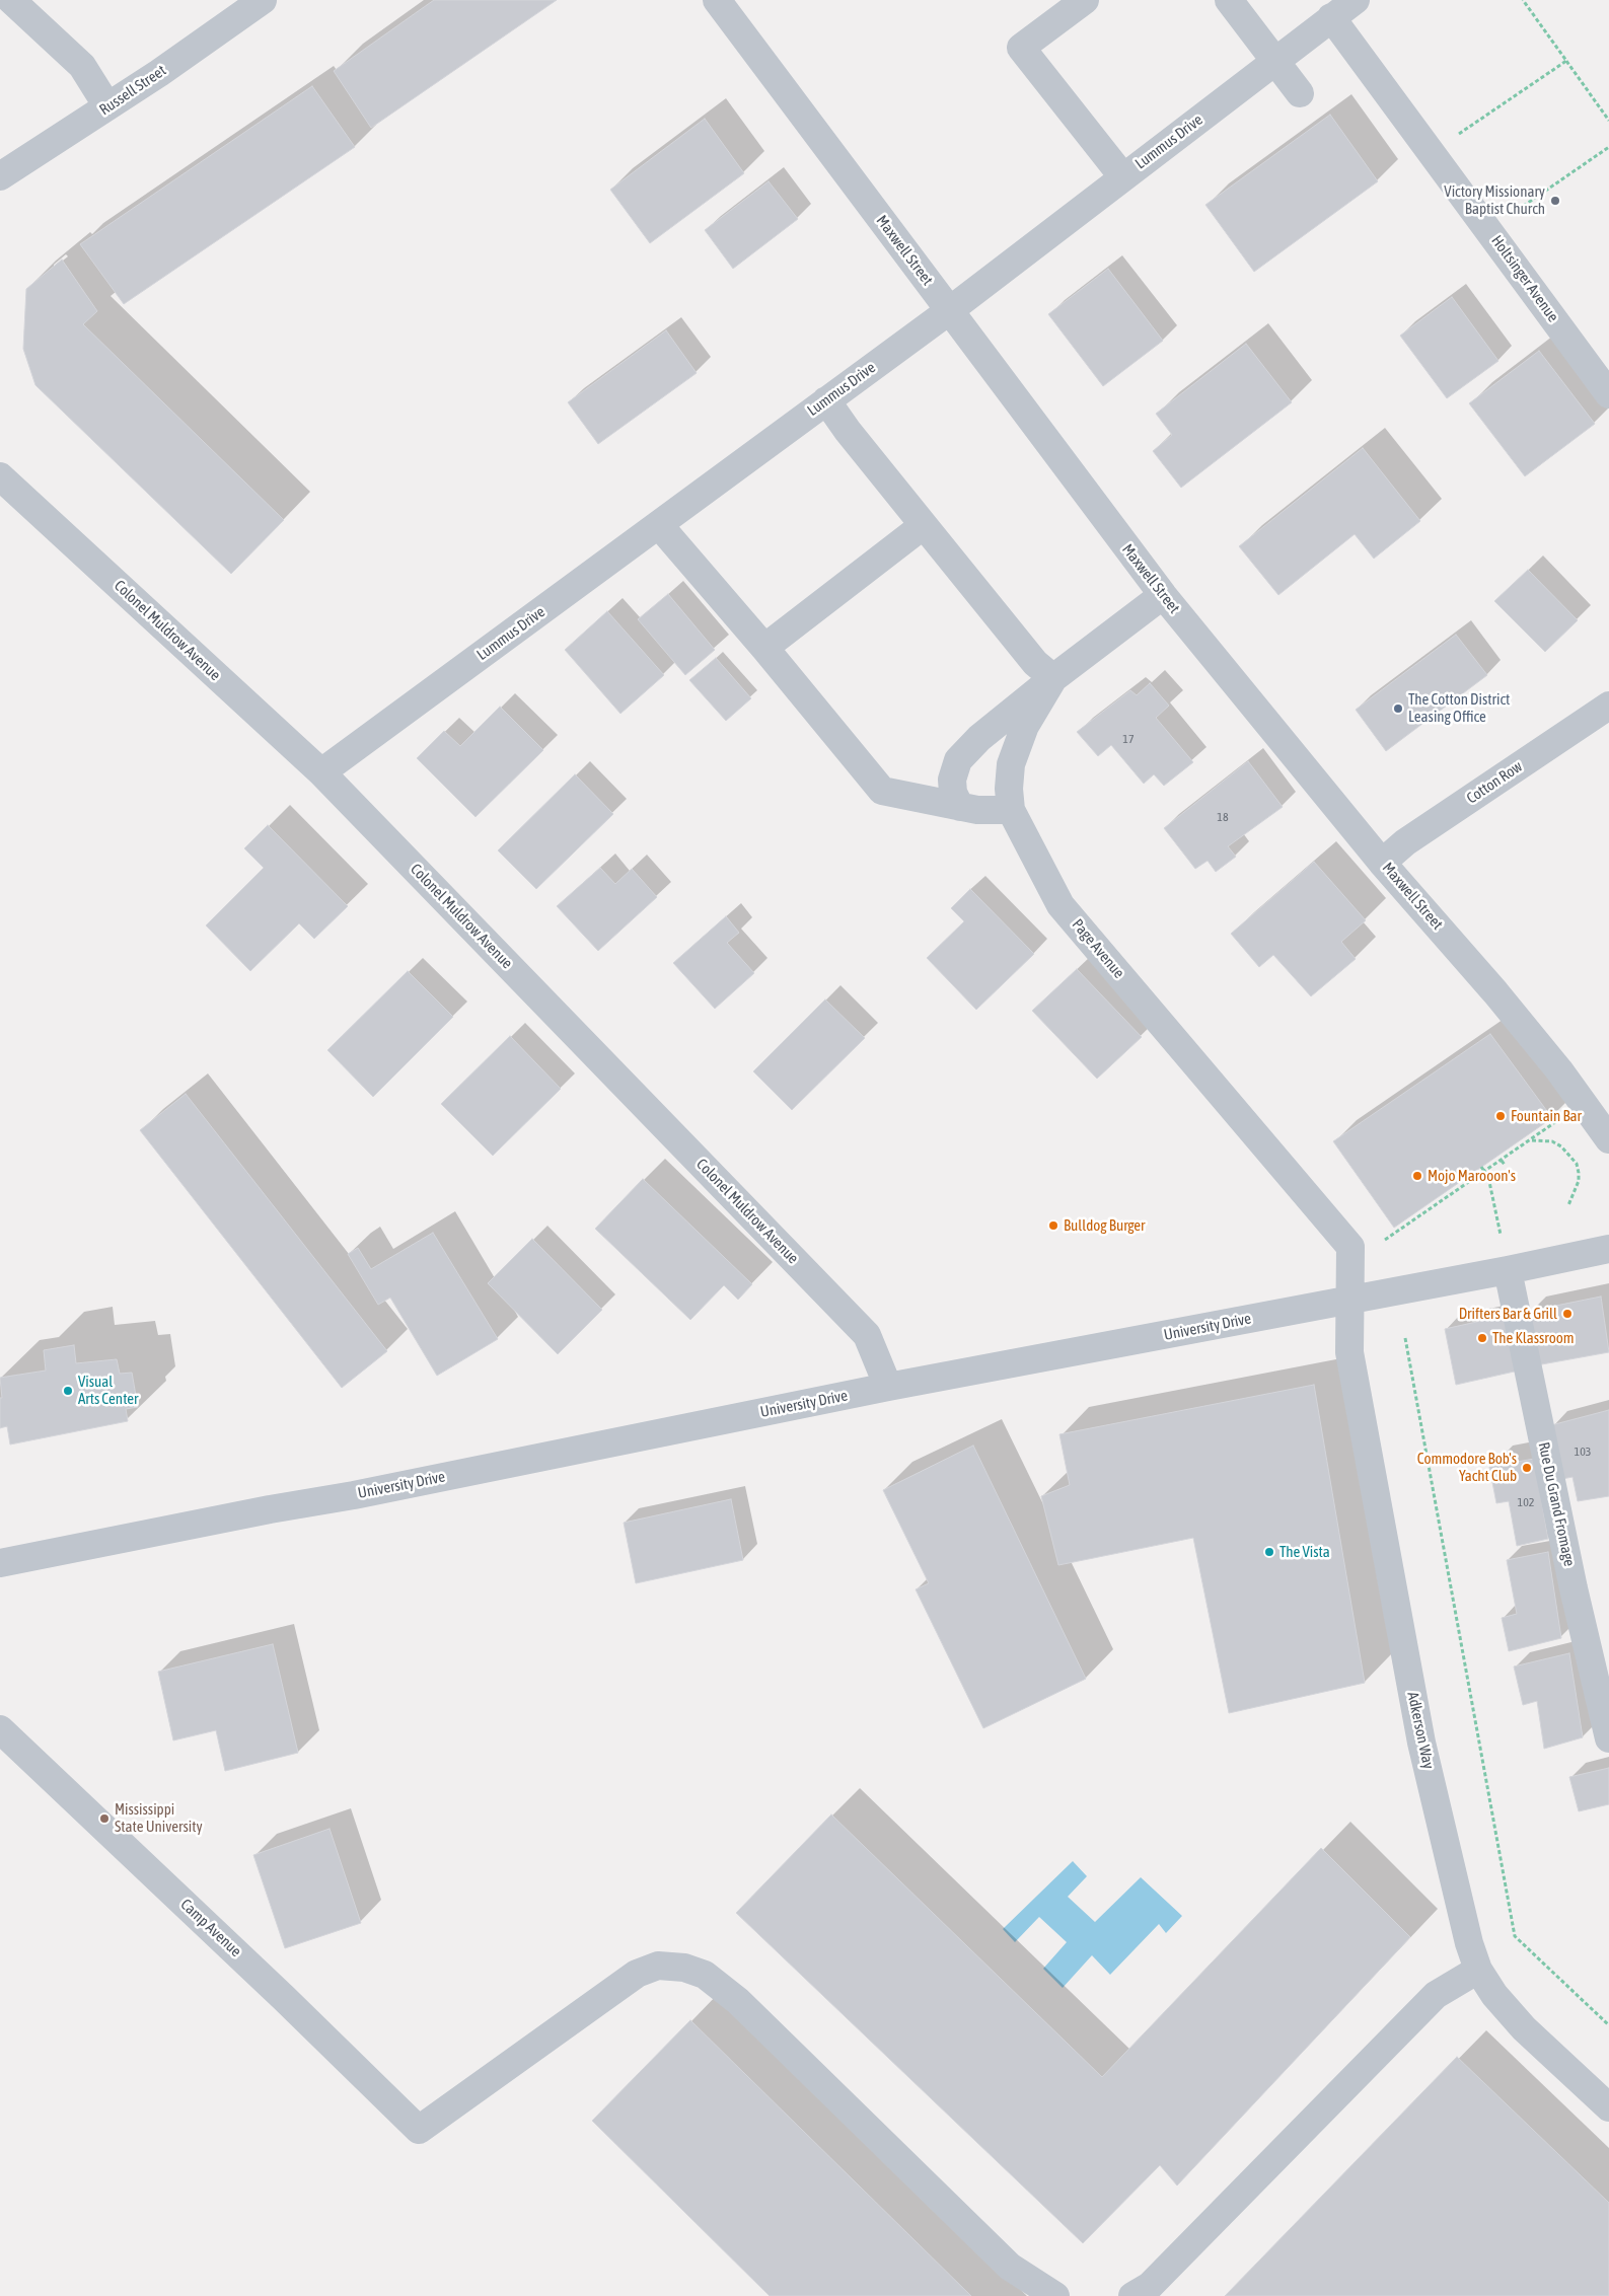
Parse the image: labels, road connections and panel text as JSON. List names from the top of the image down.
{
  "streets": {
    "street": [
      "Russell Street",
      "Lummus Drive",
      "Maxwell Street",
      "Holtsinger Avenue",
      "Colonel Muldrow Avenue",
      "Cotton Row",
      "Page Avenue",
      "University Drive",
      "Rue Du Grand Fromage",
      "Adkerson Way",
      "Camp Avenue"
    ]
  },
  "crossings": [
    ["Lummus Drive", "Maxwell Street"],
    ["Lummus Drive", "Holtsinger Avenue"],
    ["Lummus Drive", "Colonel Muldrow Avenue"],
    ["Maxwell Street", "Cotton Row"],
    ["Maxwell Street", "Page Avenue"],
    ["Colonel Muldrow Avenue", "University Drive"],
    ["Page Avenue", "University Drive"],
    ["Page Avenue", "Adkerson Way"],
    ["University Drive", "Rue Du Grand Fromage"],
    ["University Drive", "Adkerson Way"]
  ],
  "places": [
    "Victory Missionary Baptist Church",
    "The Cotton District Leasing Office",
    "Fountain Bar",
    "Mojo Marooon's",
    "Bulldog Burger",
    "Drifters Bar & Grill",
    "The Klassroom",
    "Visual Arts Center",
    "Commodore Bob's Yacht Club",
    "The Vista",
    "Mississippi State University"
  ],
  "house_numbers": [
    "17",
    "18",
    "103",
    "102"
  ]
}
